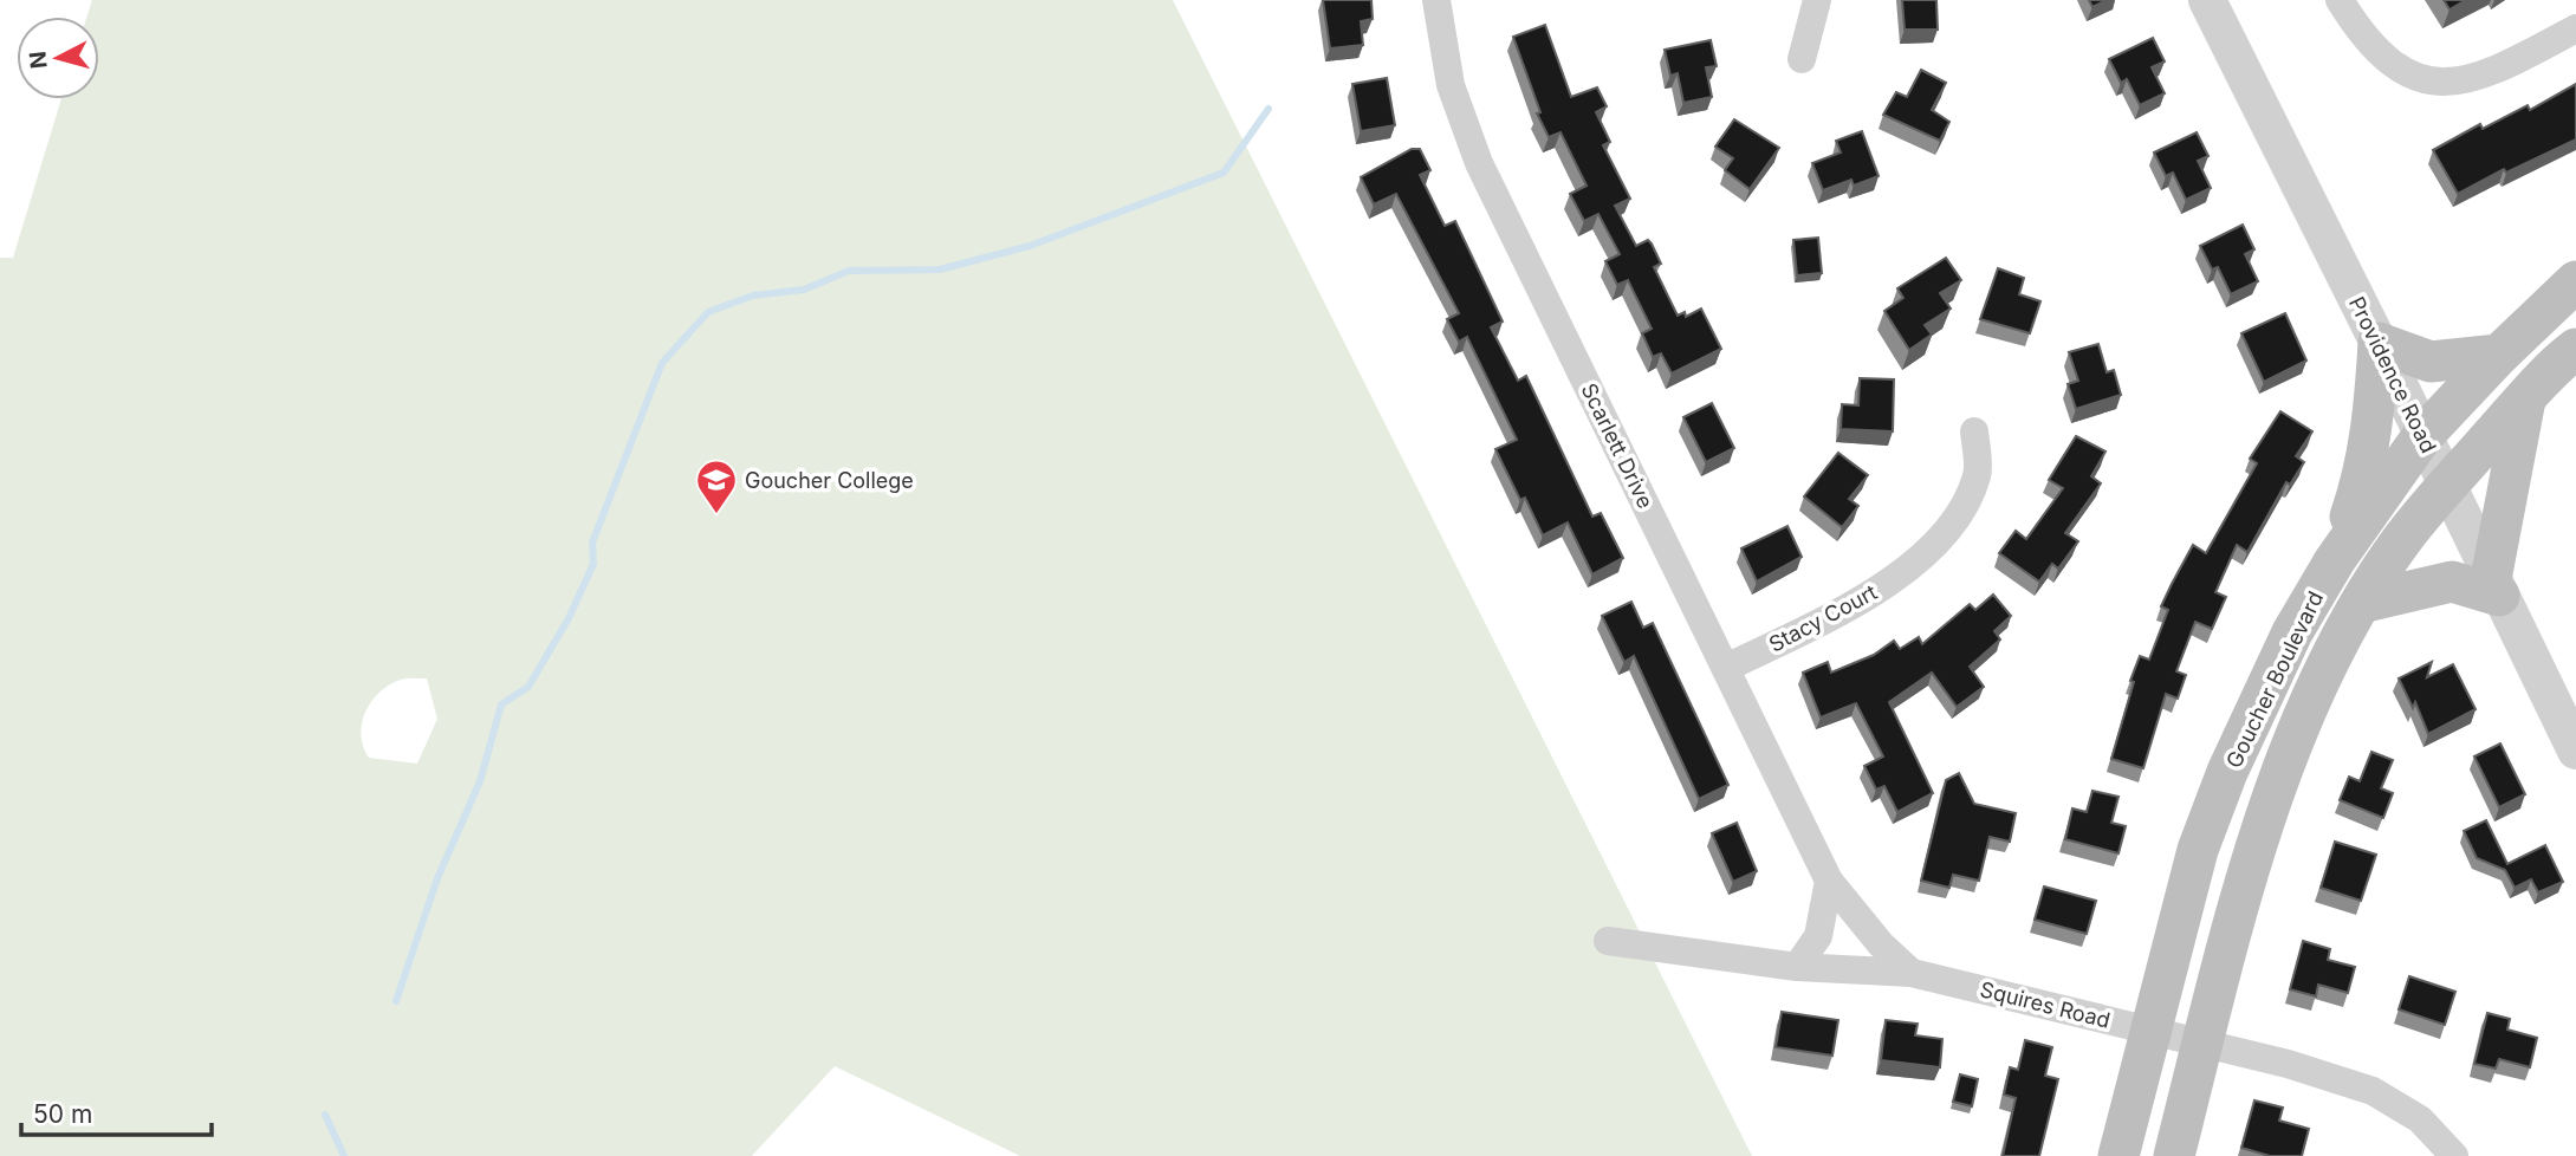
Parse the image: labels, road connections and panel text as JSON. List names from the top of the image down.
{
  "streets": {
    "main road": ["Goucher Boulevard"],
    "street": [
      "Providence Road",
      "Scarlett Drive",
      "Stacy Court",
      "Squires Road"
    ]
  },
  "crossings": [
    ["Providence Road", "Goucher Boulevard"],
    ["Scarlett Drive", "Stacy Court"],
    ["Scarlett Drive", "Squires Road"],
    ["Goucher Boulevard", "Squires Road"]
  ],
  "places": {
    "school or university": ["Goucher College"]
  },
  "scale_bar": "50 m",
  "north": "left"
}
